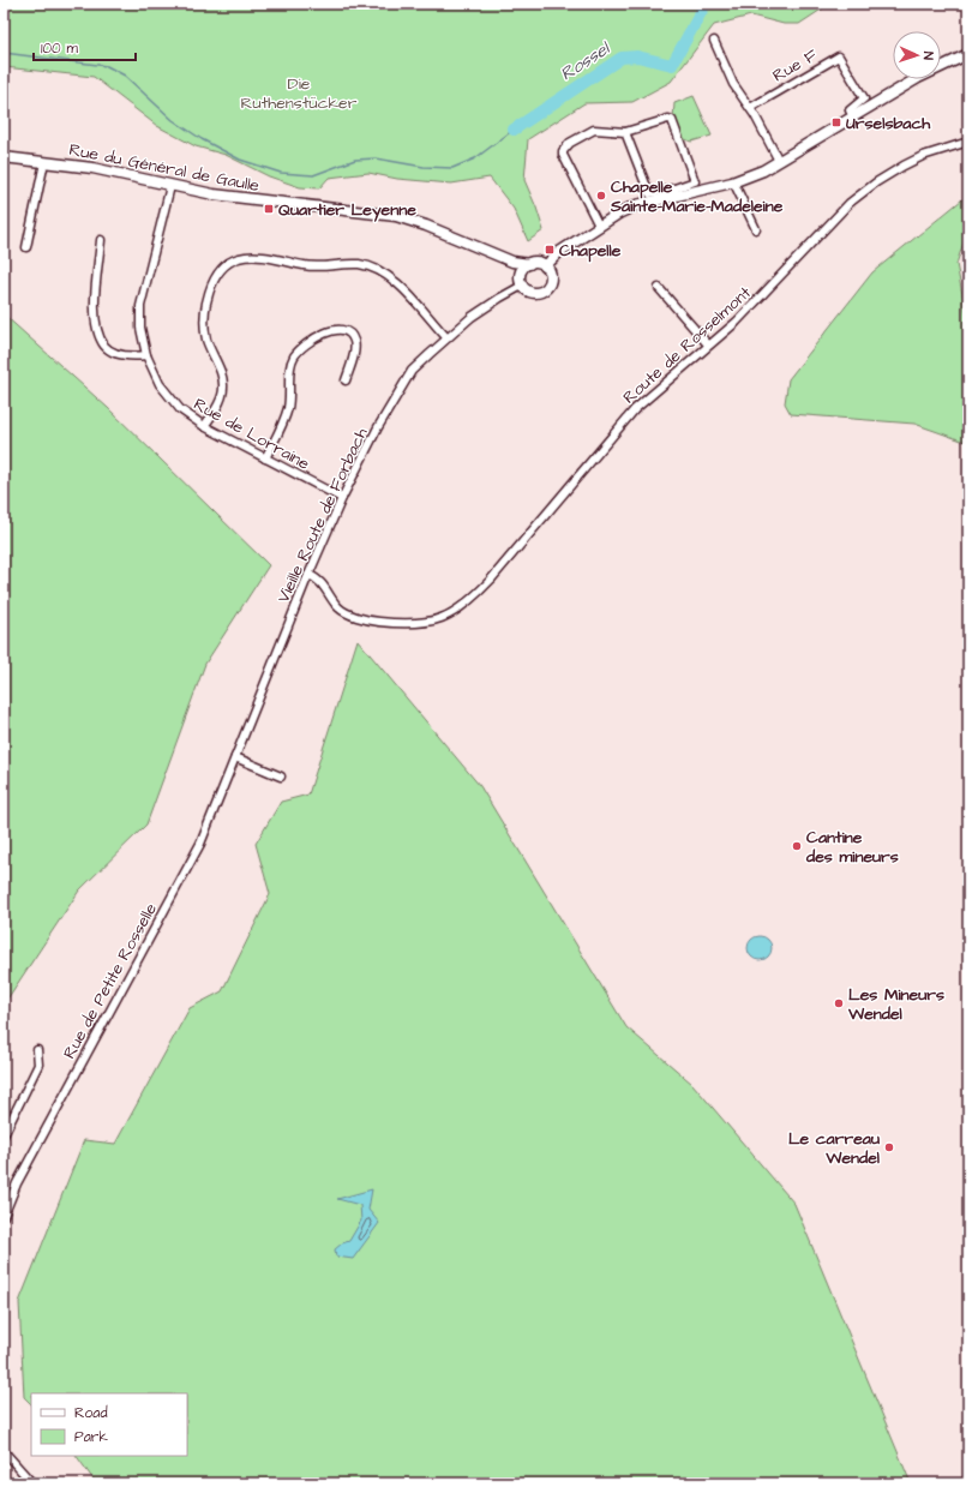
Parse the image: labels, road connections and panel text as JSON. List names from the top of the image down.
{
  "streets": {
    "main road": ["Rue du Général de Gaulle"],
    "street": [
      "Rue F",
      "Route de Rosselmont",
      "Rue de Lorraine",
      "Vieille Route de Forbach",
      "Rue de Petite Rosselle"
    ]
  },
  "crossings": [
    ["Rue du Général de Gaulle", "Rue de Lorraine"],
    ["Rue du Général de Gaulle", "Vieille Route de Forbach"],
    ["Route de Rosselmont", "Vieille Route de Forbach"],
    ["Rue de Lorraine", "Vieille Route de Forbach"],
    ["Vieille Route de Forbach", "Rue de Petite Rosselle"]
  ],
  "water": ["Rossel"],
  "parks": ["Die Ruthenstücker"],
  "places": {
    "transit": ["Urselsbach", "Quartier Leyenne", "Chapelle"],
    "other": [
      "Chapelle Sainte-Marie-Madeleine",
      "Cantine des mineurs",
      "Les Mineurs Wendel",
      "Le carreau Wendel"
    ]
  },
  "legend": ["Road", "Park"],
  "scale_bar": "100 m",
  "north": "right"
}
